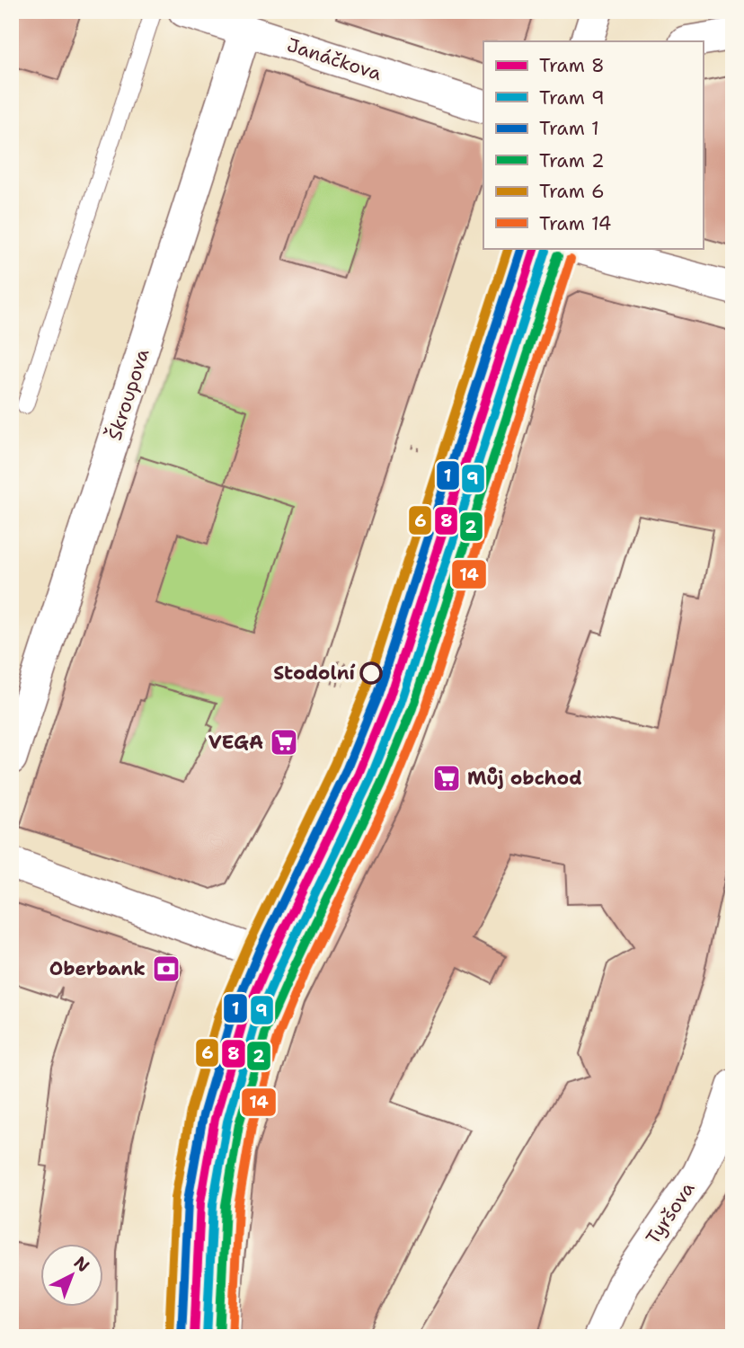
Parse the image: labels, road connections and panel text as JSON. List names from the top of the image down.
{
  "streets": {
    "street": ["Janáčkova", "Škroupova", "Tyršova"]
  },
  "crossings": [
    ["Janáčkova", "Škroupova"]
  ],
  "places": {
    "other": ["Stodolní"],
    "supermarket": ["VEGA", "Můj obchod"],
    "bank": ["Oberbank"]
  },
  "lines": [
    "tram line 8",
    "tram line 1",
    "tram line 6",
    "tram line 9",
    "tram line 2",
    "tram line 14"
  ],
  "legend": [
    "Tram 8",
    "Tram 9",
    "Tram 1",
    "Tram 2",
    "Tram 6",
    "Tram 14"
  ],
  "north": "top right"
}
